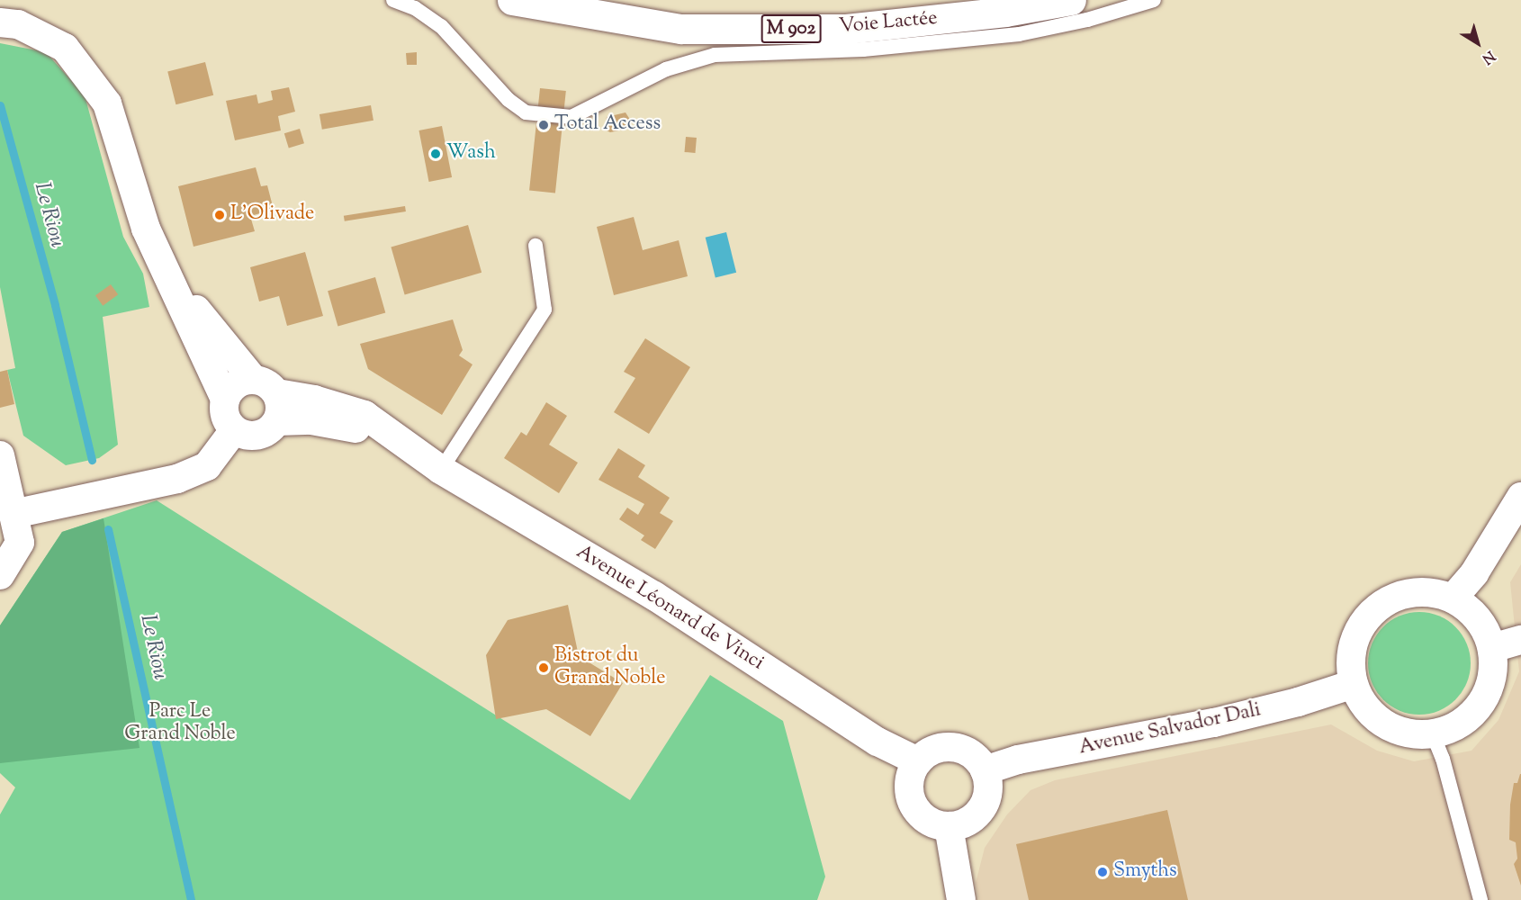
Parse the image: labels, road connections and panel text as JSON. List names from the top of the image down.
{
  "streets": {
    "highway": ["Voie Lactée", "M 902"],
    "street": ["Avenue Léonard de Vinci", "Avenue Salvador Dali"]
  },
  "crossings": [
    ["Avenue Léonard de Vinci", "Avenue Salvador Dali"]
  ],
  "water": ["Le Riou"],
  "parks": ["Parc Le Grand Noble"],
  "places": [
    "Total Access",
    "Wash",
    "L'Olivade",
    "Bistrot du Grand Noble",
    "Smyths"
  ],
  "north": "bottom right"
}
